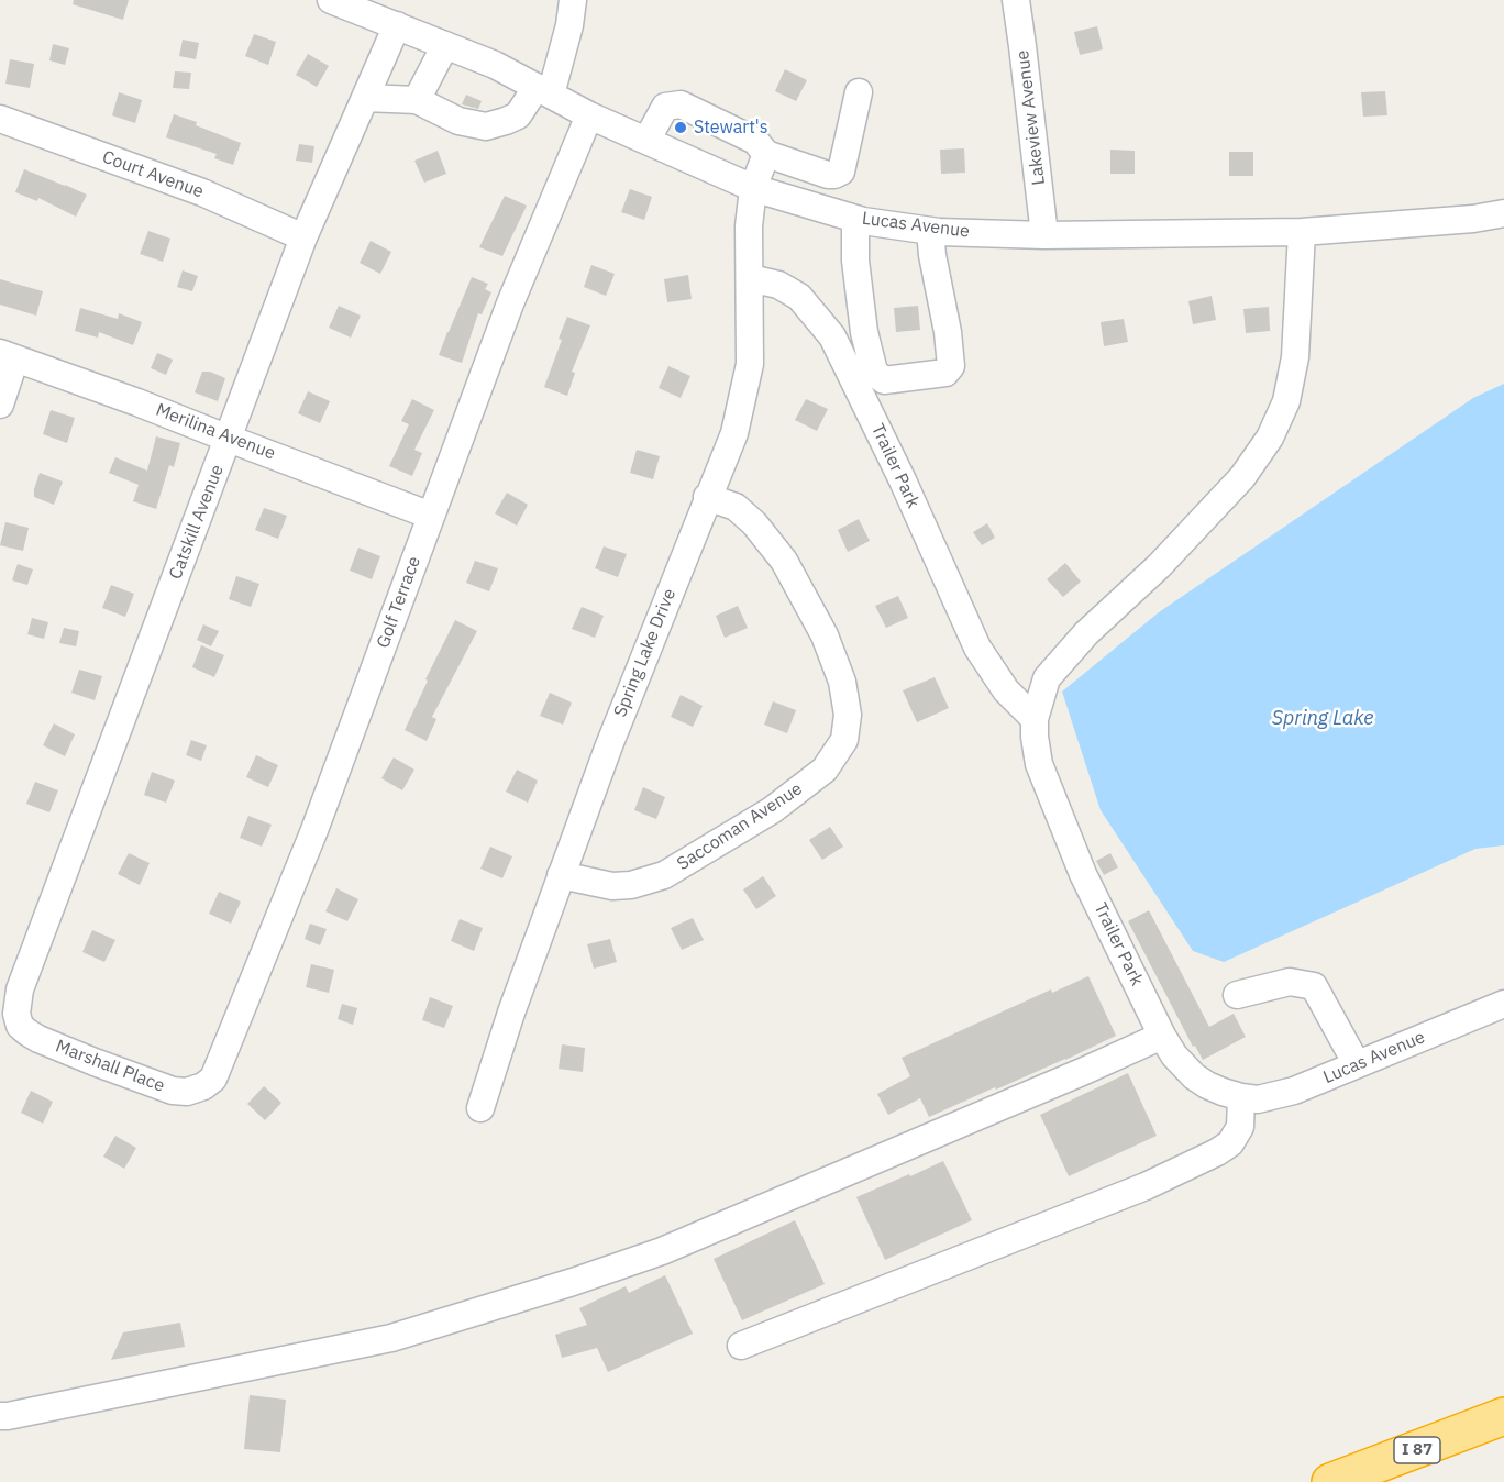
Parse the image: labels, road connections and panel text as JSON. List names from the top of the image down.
{
  "streets": {
    "highway": ["I 87"],
    "street": [
      "Lakeview Avenue",
      "Court Avenue",
      "Lucas Avenue",
      "Merilina Avenue",
      "Trailer Park",
      "Catskill Avenue",
      "Golf Terrace",
      "Spring Lake Drive",
      "Saccoman Avenue",
      "Marshall Place"
    ]
  },
  "crossings": [
    ["Lakeview Avenue", "Lucas Avenue"],
    ["Court Avenue", "Catskill Avenue"],
    ["Lucas Avenue", "Trailer Park"],
    ["Lucas Avenue", "Catskill Avenue"],
    ["Lucas Avenue", "Golf Terrace"],
    ["Lucas Avenue", "Spring Lake Drive"],
    ["Merilina Avenue", "Catskill Avenue"],
    ["Merilina Avenue", "Golf Terrace"],
    ["Trailer Park", "Spring Lake Drive"],
    ["Catskill Avenue", "Marshall Place"],
    ["Golf Terrace", "Marshall Place"],
    ["Spring Lake Drive", "Saccoman Avenue"]
  ],
  "water": ["Spring Lake"],
  "places": ["Stewart's"]
}
